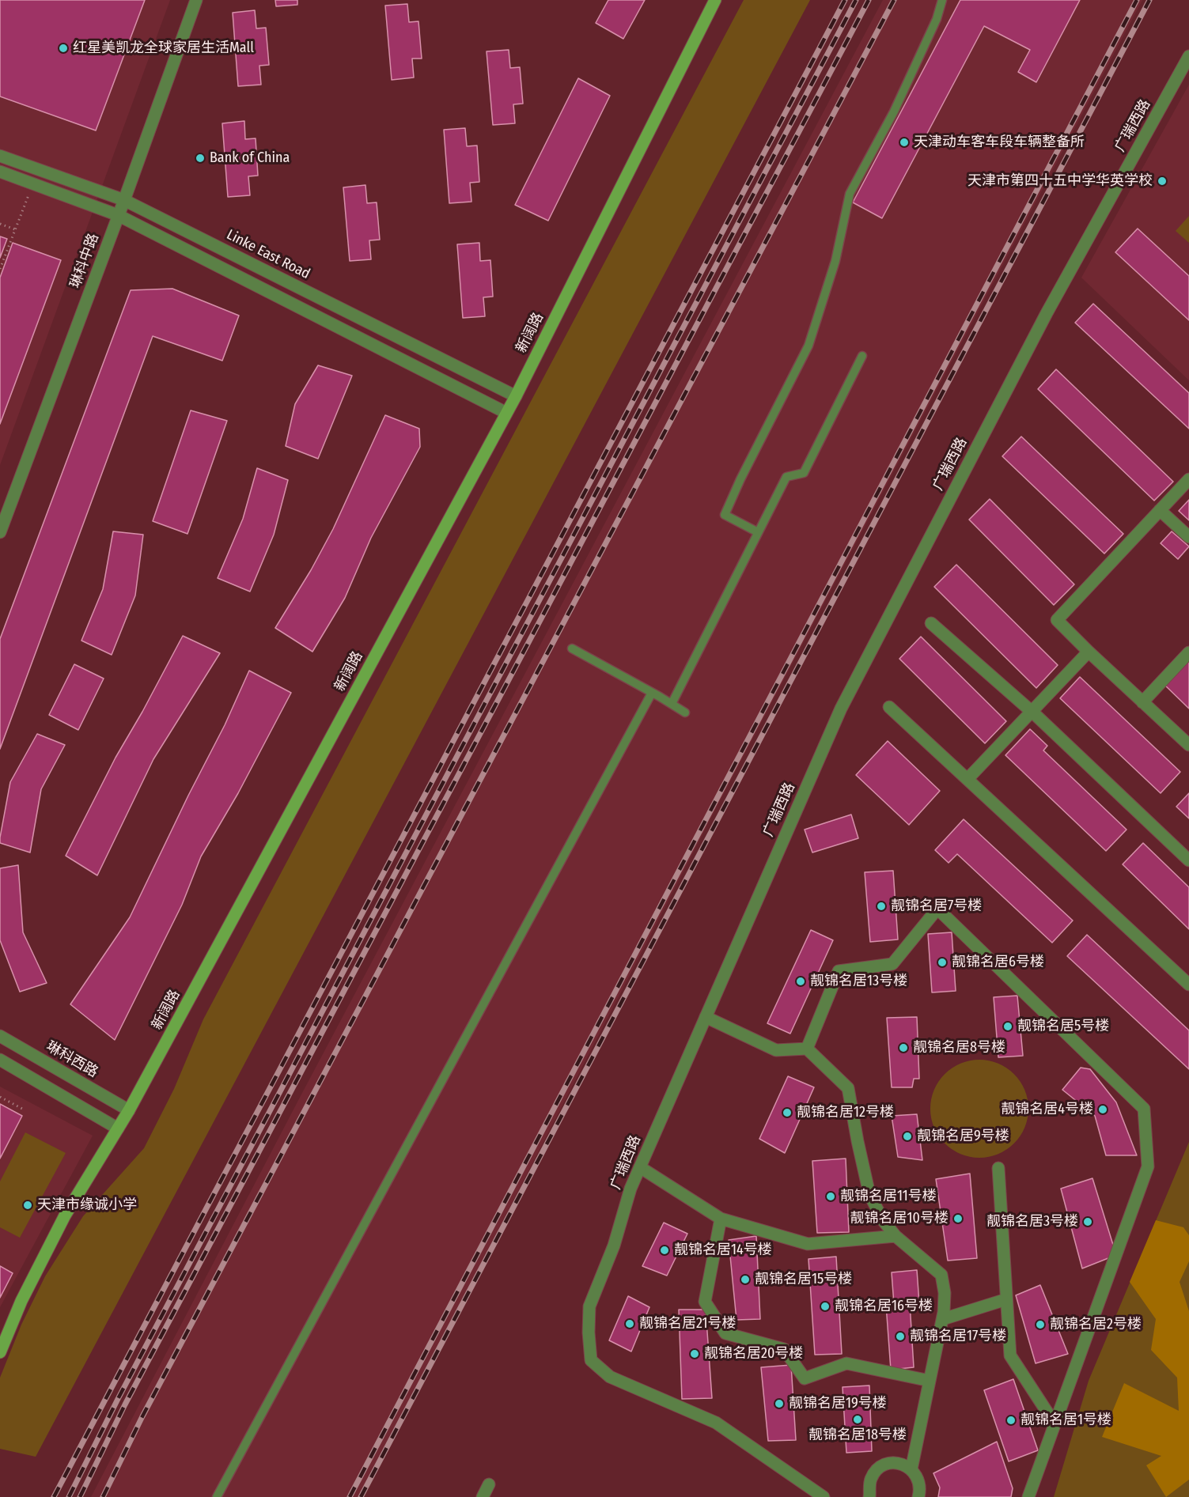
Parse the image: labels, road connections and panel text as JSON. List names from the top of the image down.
{
  "streets": {
    "main road": ["新阔路"],
    "street": [
      "广瑞西路",
      "Linke East Road",
      "琳科中路",
      "琳科西路"
    ]
  },
  "crossings": [
    ["Linke East Road", "琳科中路"],
    ["Linke East Road", "新阔路"],
    ["新阔路", "琳科西路"]
  ],
  "places": [
    "红星美凯龙全球家居生活Mall",
    "天津动车客车段车辆整备所",
    "Bank of China",
    "天津市第四十五中学华英学校",
    "靓锦名居7号楼",
    "靓锦名居6号楼",
    "靓锦名居13号楼",
    "靓锦名居5号楼",
    "靓锦名居8号楼",
    "靓锦名居4号楼",
    "靓锦名居12号楼",
    "靓锦名居9号楼",
    "靓锦名居11号楼",
    "天津市缘诚小学",
    "靓锦名居10号楼",
    "靓锦名居3号楼",
    "靓锦名居14号楼",
    "靓锦名居15号楼",
    "靓锦名居16号楼",
    "靓锦名居21号楼",
    "靓锦名居2号楼",
    "靓锦名居17号楼",
    "靓锦名居20号楼",
    "靓锦名居19号楼",
    "靓锦名居18号楼",
    "靓锦名居1号楼"
  ]
}
